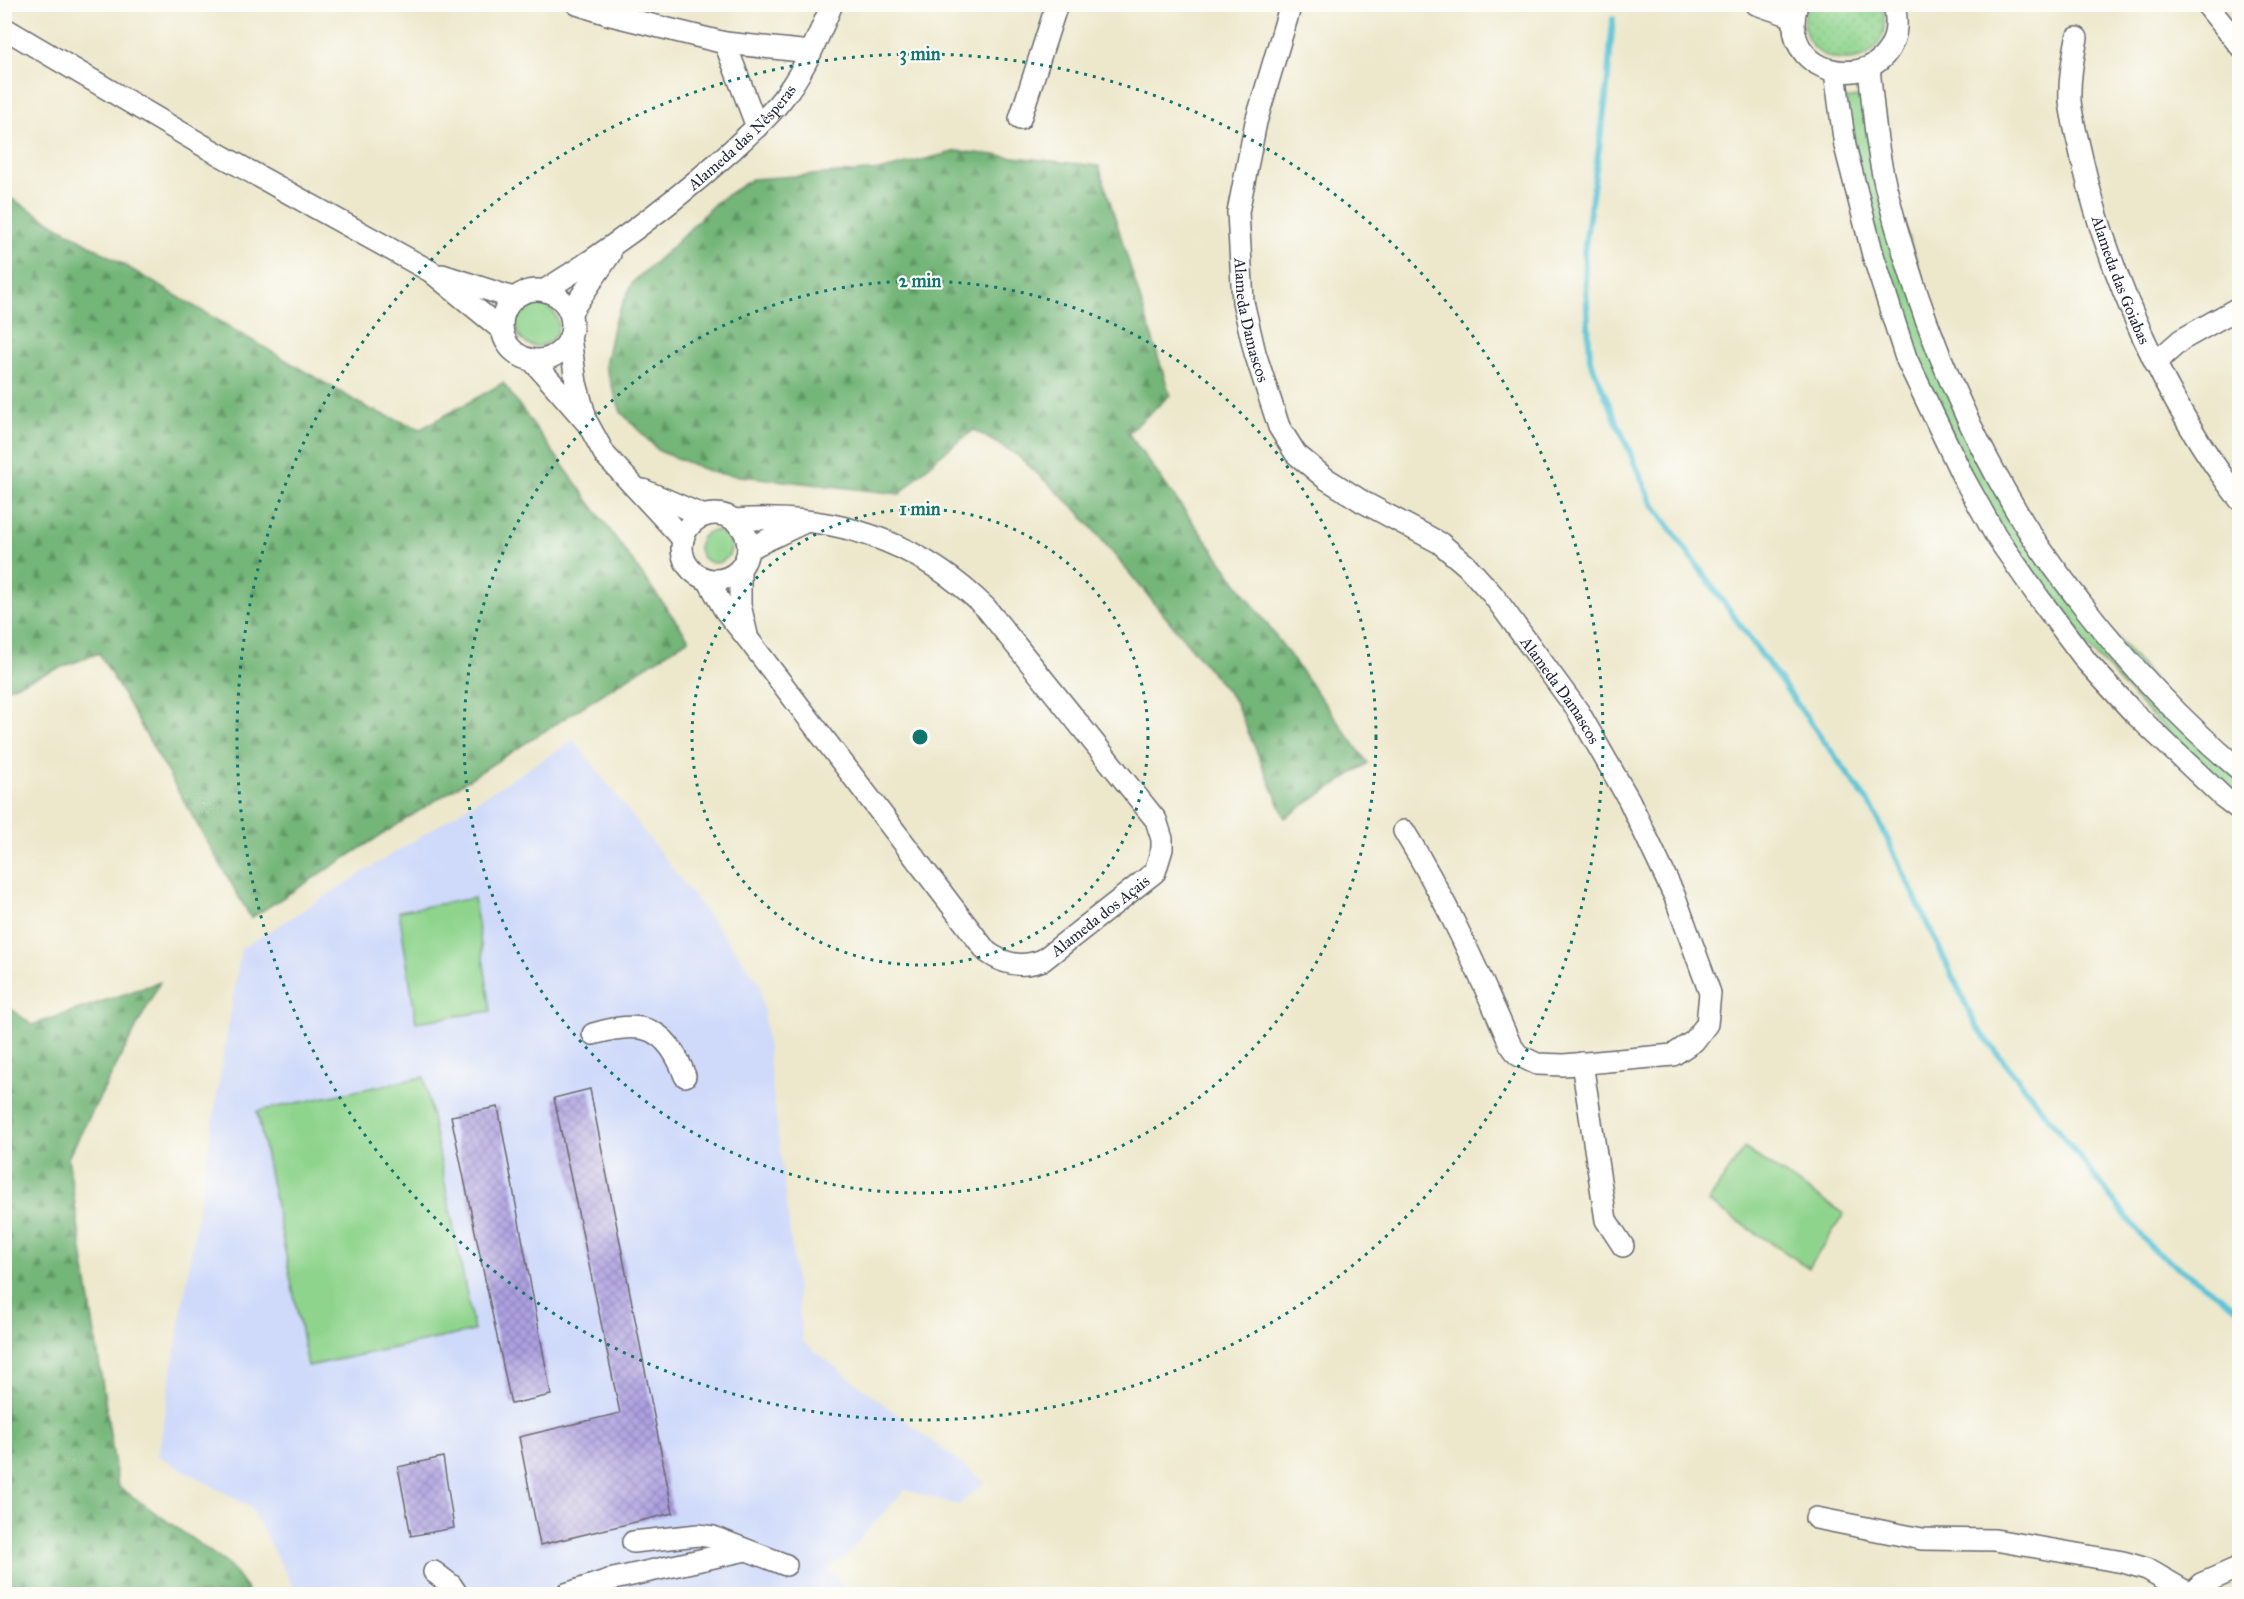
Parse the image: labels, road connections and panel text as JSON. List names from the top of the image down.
{
  "streets": {
    "street": [
      "Alameda das Nêsperas",
      "Alameda das Goiabas",
      "Alameda Damascos",
      "Alameda dos Açais"
    ]
  },
  "rings": ["3 min", "2 min", "1 min"]
}
